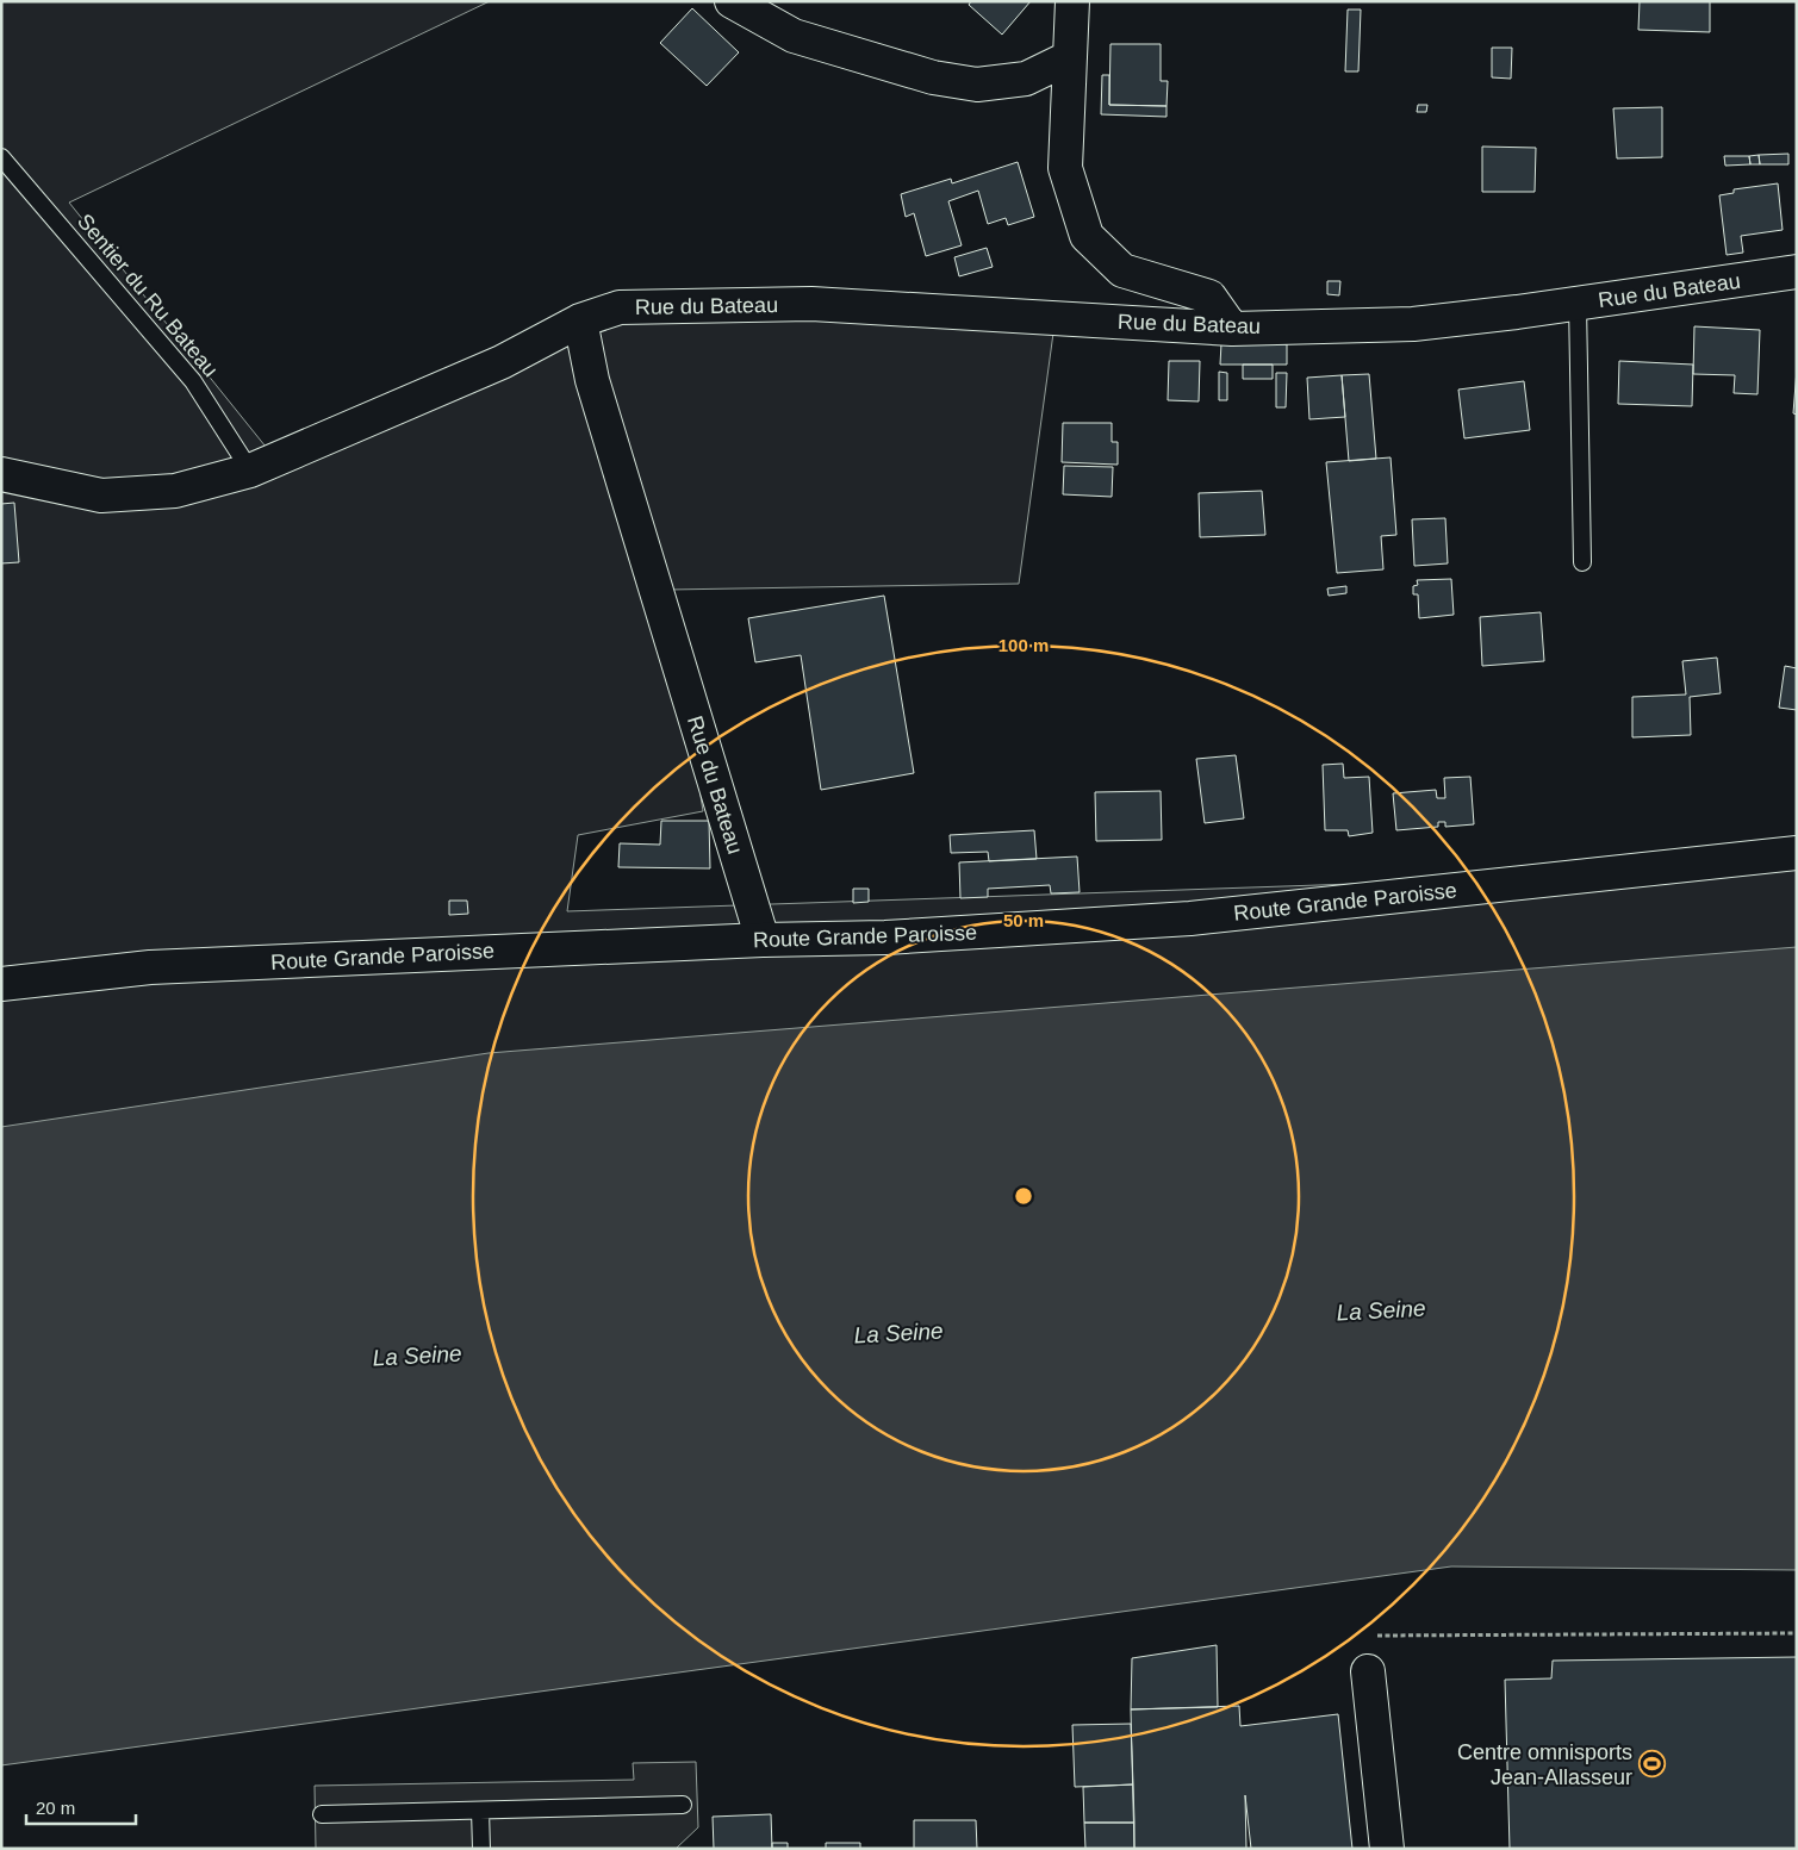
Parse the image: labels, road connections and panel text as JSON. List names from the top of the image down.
{
  "streets": {
    "street": ["Rue du Bateau", "Route Grande Paroisse"],
    "lane": ["Sentier du Ru Bateau"]
  },
  "crossings": [
    ["Rue du Bateau", "Sentier du Ru Bateau"],
    ["Rue du Bateau", "Route Grande Paroisse"]
  ],
  "water": ["La Seine"],
  "places": {
    "sports": ["Centre omnisports Jean-Allasseur"]
  },
  "scale_bar": "20 m",
  "rings": ["100 m", "50 m"]
}
